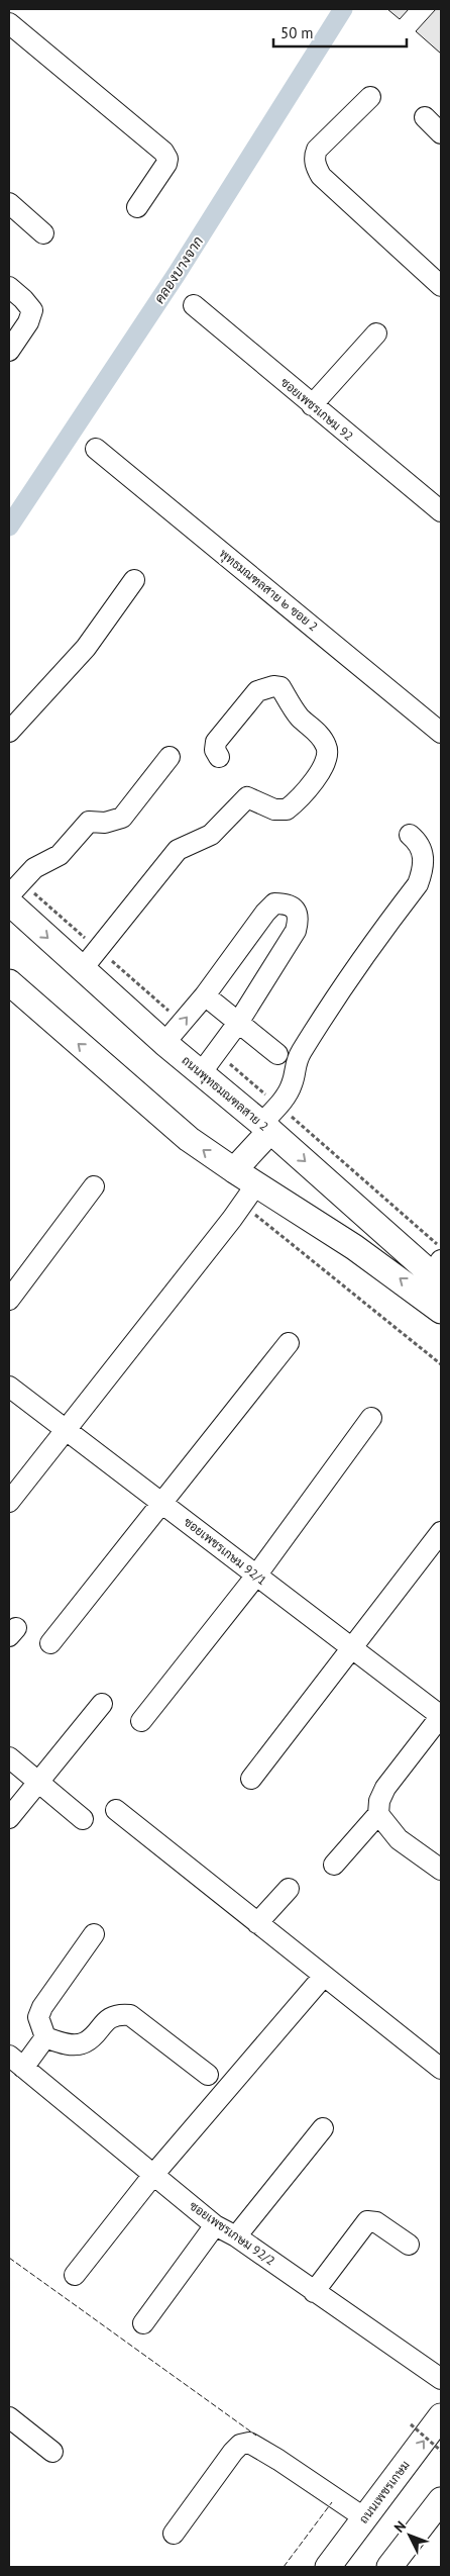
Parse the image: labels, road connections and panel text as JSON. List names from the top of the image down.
{
  "streets": {
    "main road": ["ถนนพุทธมณฑลสาย 2", "ถนนเพชรเกษม"],
    "street": [
      "ซอยเพชรเกษม 92",
      "พุทธมณฑลสาย ๒ ซอย 2",
      "ซอยเพชรเกษม 92/1",
      "ซอยเพชรเกษม 92/2"
    ]
  },
  "water": ["คลองบางจาก"],
  "scale_bar": "50 m",
  "north": "top left"
}
